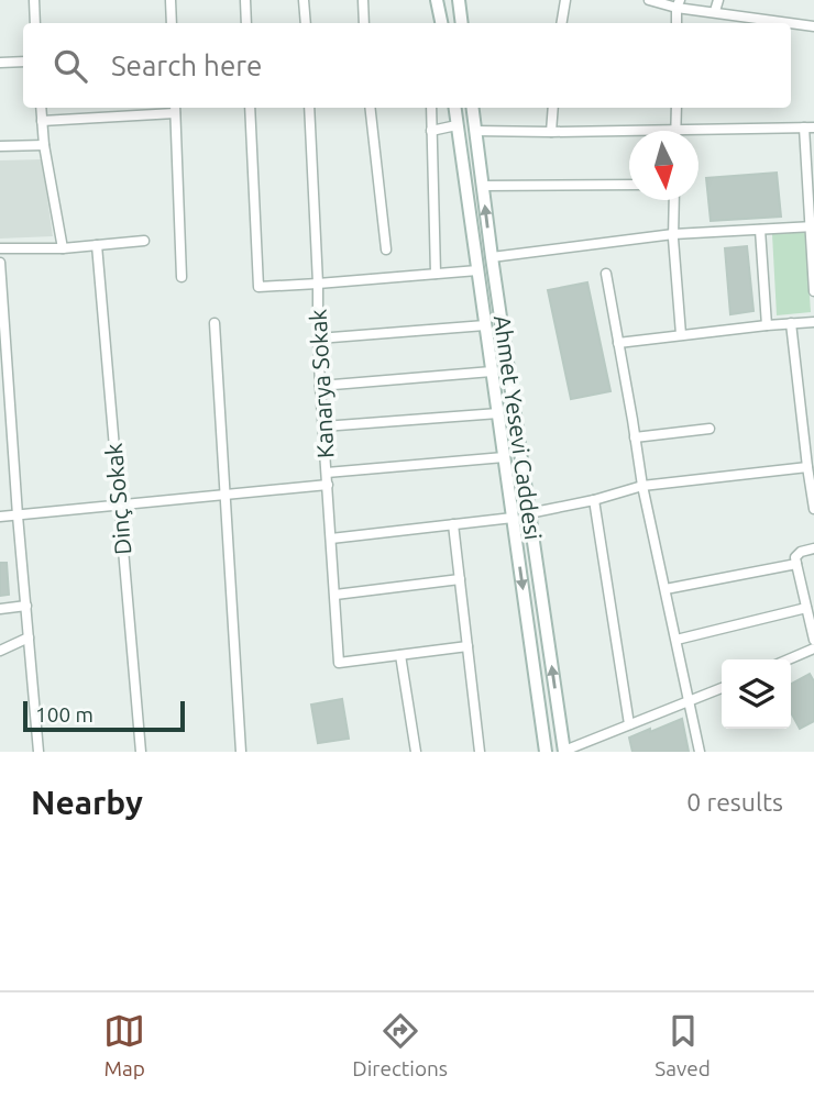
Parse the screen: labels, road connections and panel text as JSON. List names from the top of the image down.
{
  "streets": {
    "main road": ["Ahmet Yesevi Caddesi"],
    "street": ["Kanarya Sokak", "Dinç Sokak"]
  },
  "scale_bar": "100 m",
  "north": "bottom",
  "page": {
    "search": "Search here",
    "scale": "100 m",
    "heading": ["Nearby", "0 results"],
    "nav": ["Map", "Directions", "Saved"]
  }
}
